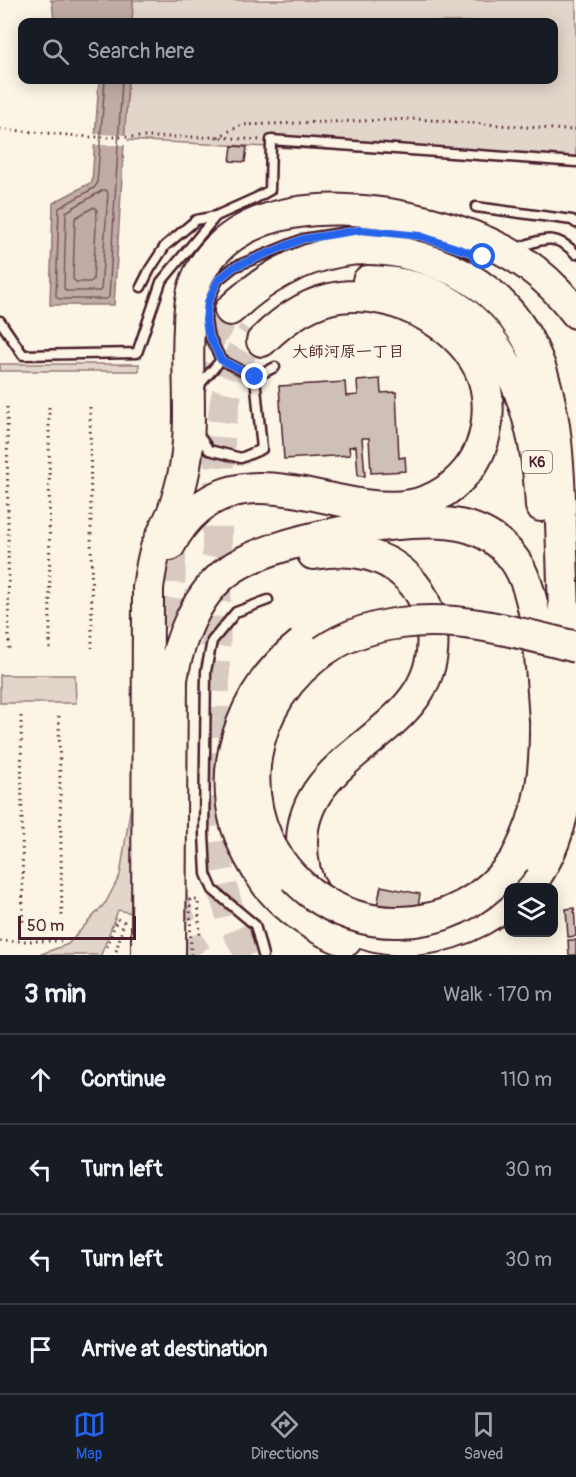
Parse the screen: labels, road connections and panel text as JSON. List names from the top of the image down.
{
  "streets": {
    "highway": ["K6"]
  },
  "districts": ["大師河原一丁目"],
  "scale_bar": "50 m",
  "page": {
    "search": "Search here",
    "scale": "50 m",
    "heading": ["3 min", "Walk · 170 m"],
    "list": [
      ["Continue", "110 m"],
      ["Turn left", "30 m"],
      ["Turn left", "30 m"],
      "Arrive at destination"
    ],
    "nav": ["Map", "Directions", "Saved"]
  }
}
